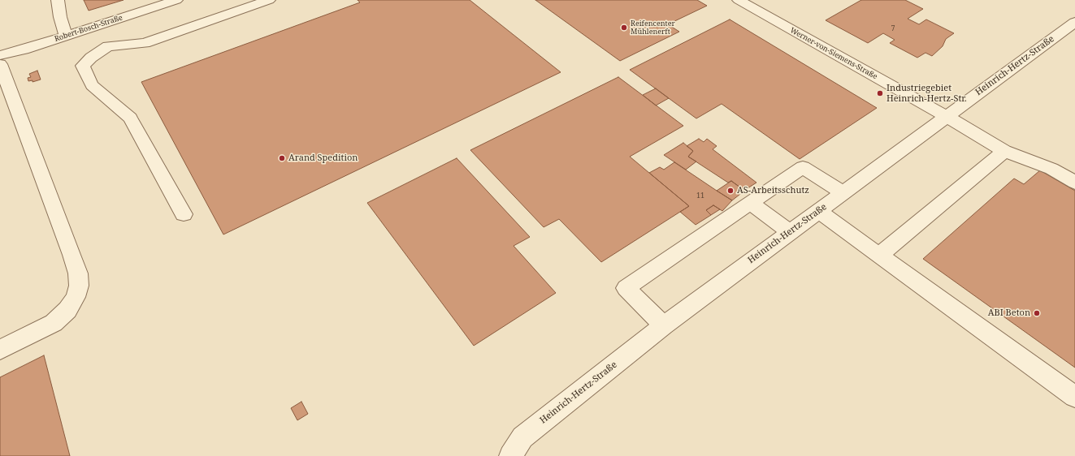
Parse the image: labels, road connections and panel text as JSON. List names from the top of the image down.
{
  "streets": {
    "street": ["Robert-Bosch-Straße", "Werner-von-Siemens-Straße", "Heinrich-Hertz-Straße"]
  },
  "crossings": [
    ["Werner-von-Siemens-Straße", "Heinrich-Hertz-Straße"]
  ],
  "places": [
    "Reifencenter Mühlenerft",
    "Industriegebiet Heinrich-Hertz-Str.",
    "Arand Spedition",
    "AS-Arbeitsschutz",
    "ABI Beton"
  ],
  "house_numbers": ["7", "11"]
}
